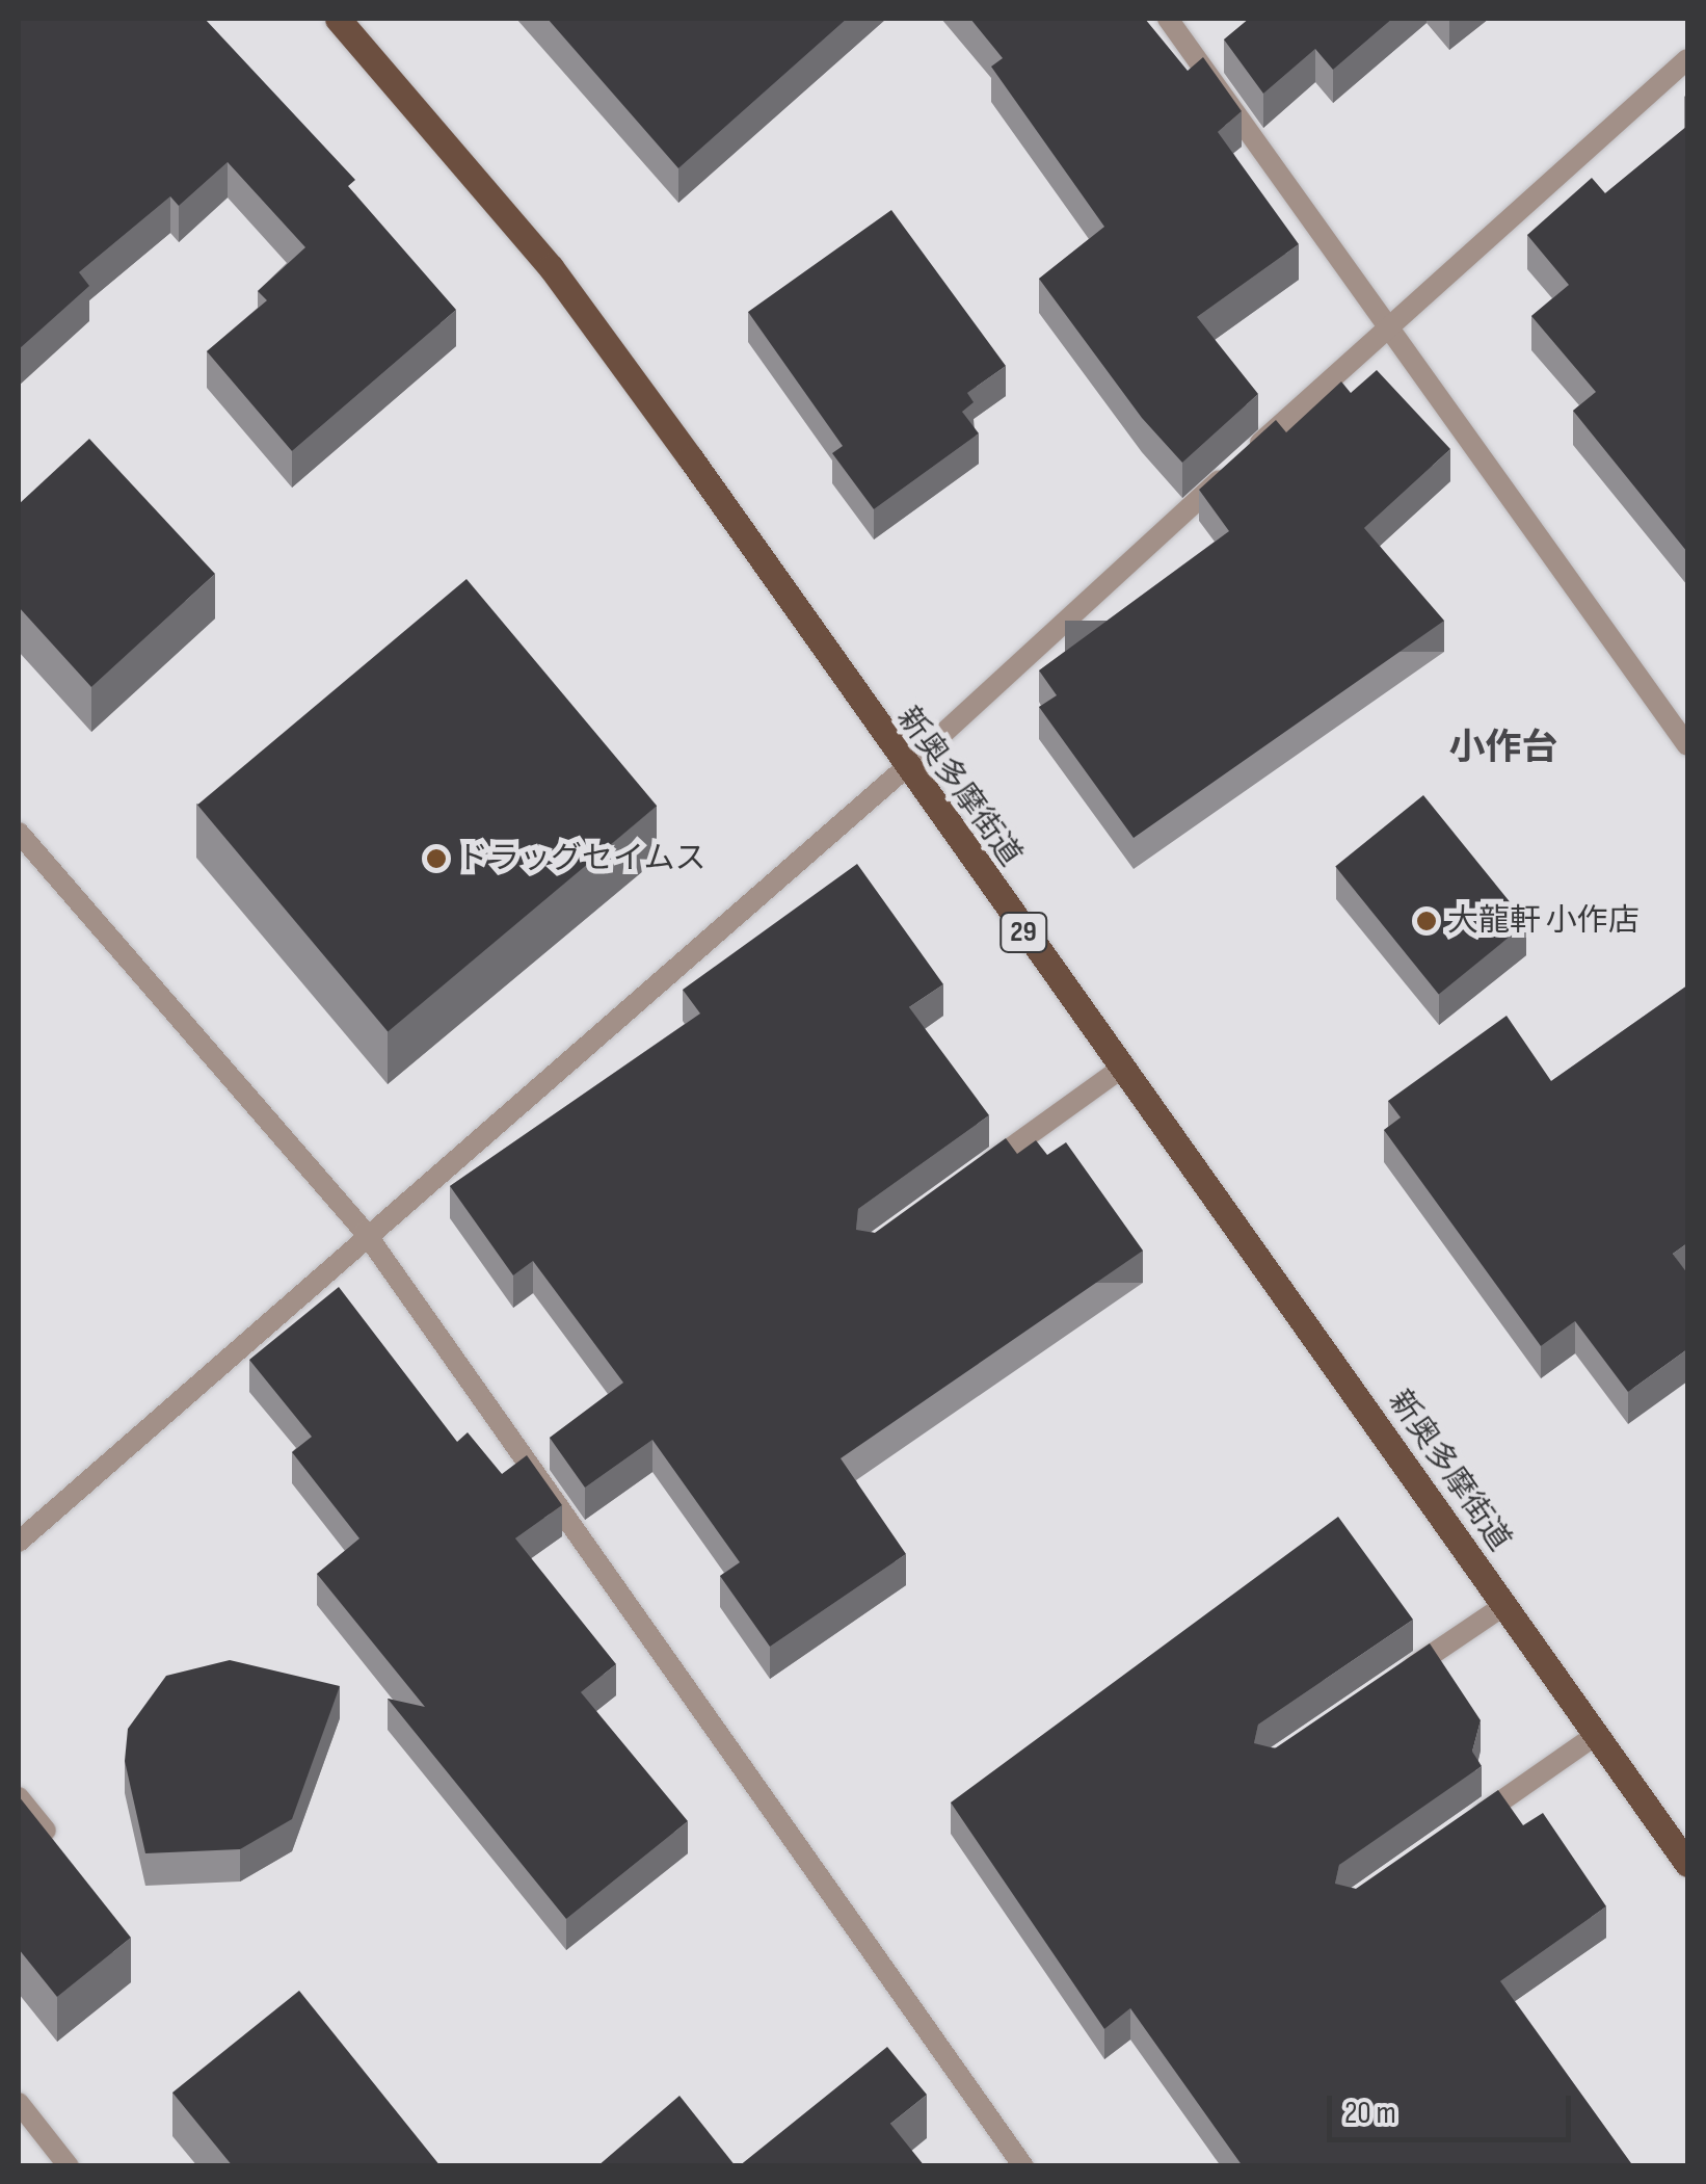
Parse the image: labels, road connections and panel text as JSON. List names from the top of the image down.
{
  "streets": {
    "main road": ["新奥多摩街道", "29"]
  },
  "districts": ["小作台"],
  "places": ["ドラッグセイムス", "大龍軒 小作店"],
  "scale_bar": "20 m"
}
